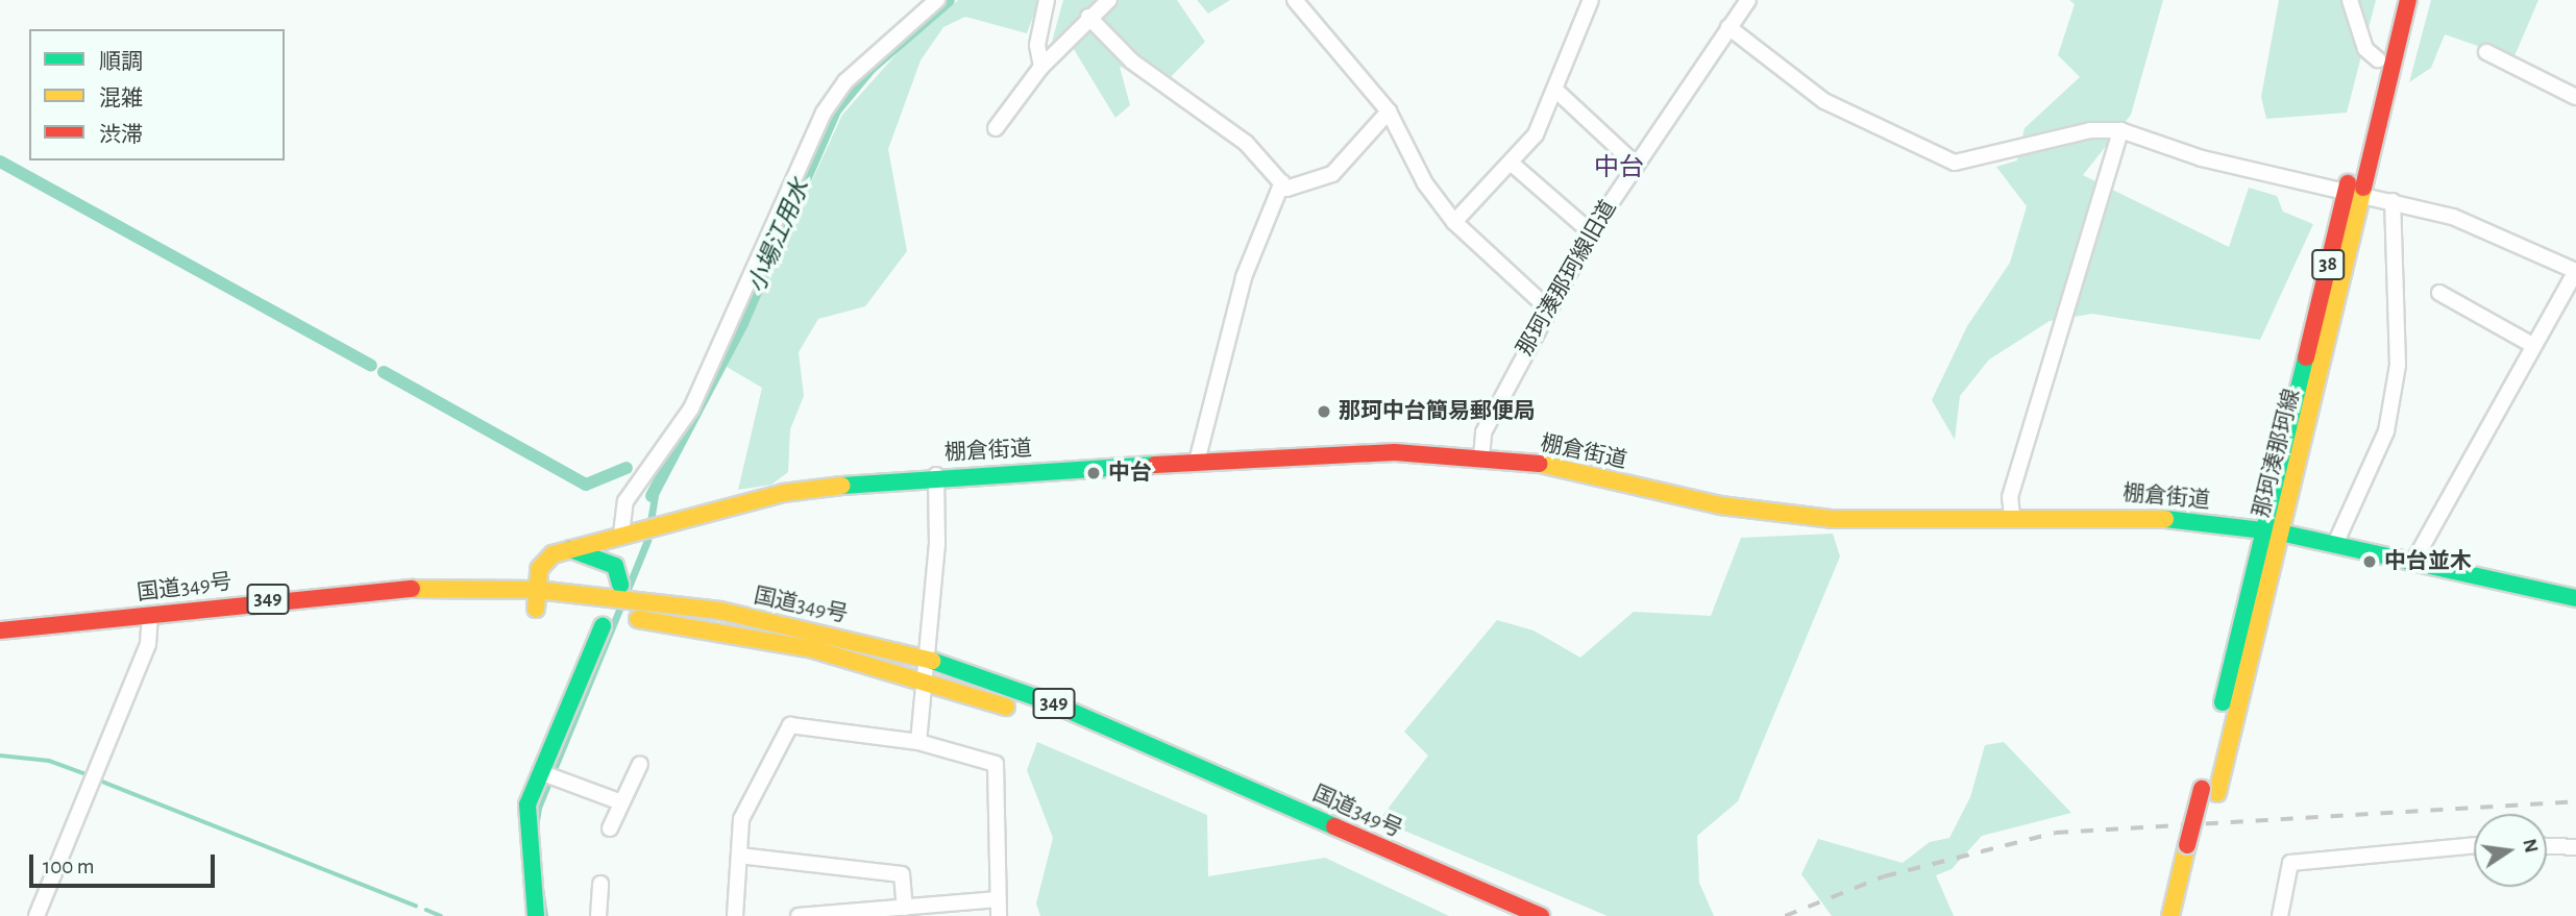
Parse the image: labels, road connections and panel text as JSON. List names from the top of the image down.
{
  "streets": {
    "main road": [
      "38",
      "棚倉街道",
      "那珂湊那珂線",
      "国道349号",
      "349"
    ],
    "street": ["那珂湊那珂線旧道"]
  },
  "crossings": [
    ["那珂湊那珂線旧道", "棚倉街道"],
    ["棚倉街道", "那珂湊那珂線"],
    ["棚倉街道", "国道349号"]
  ],
  "districts": ["中台"],
  "water": ["小場江用水"],
  "places": ["那珂中台簡易郵便局", "中台", "中台並木"],
  "legend": ["順調", "混雑", "渋滞"],
  "scale_bar": "100 m",
  "north": "right"
}
